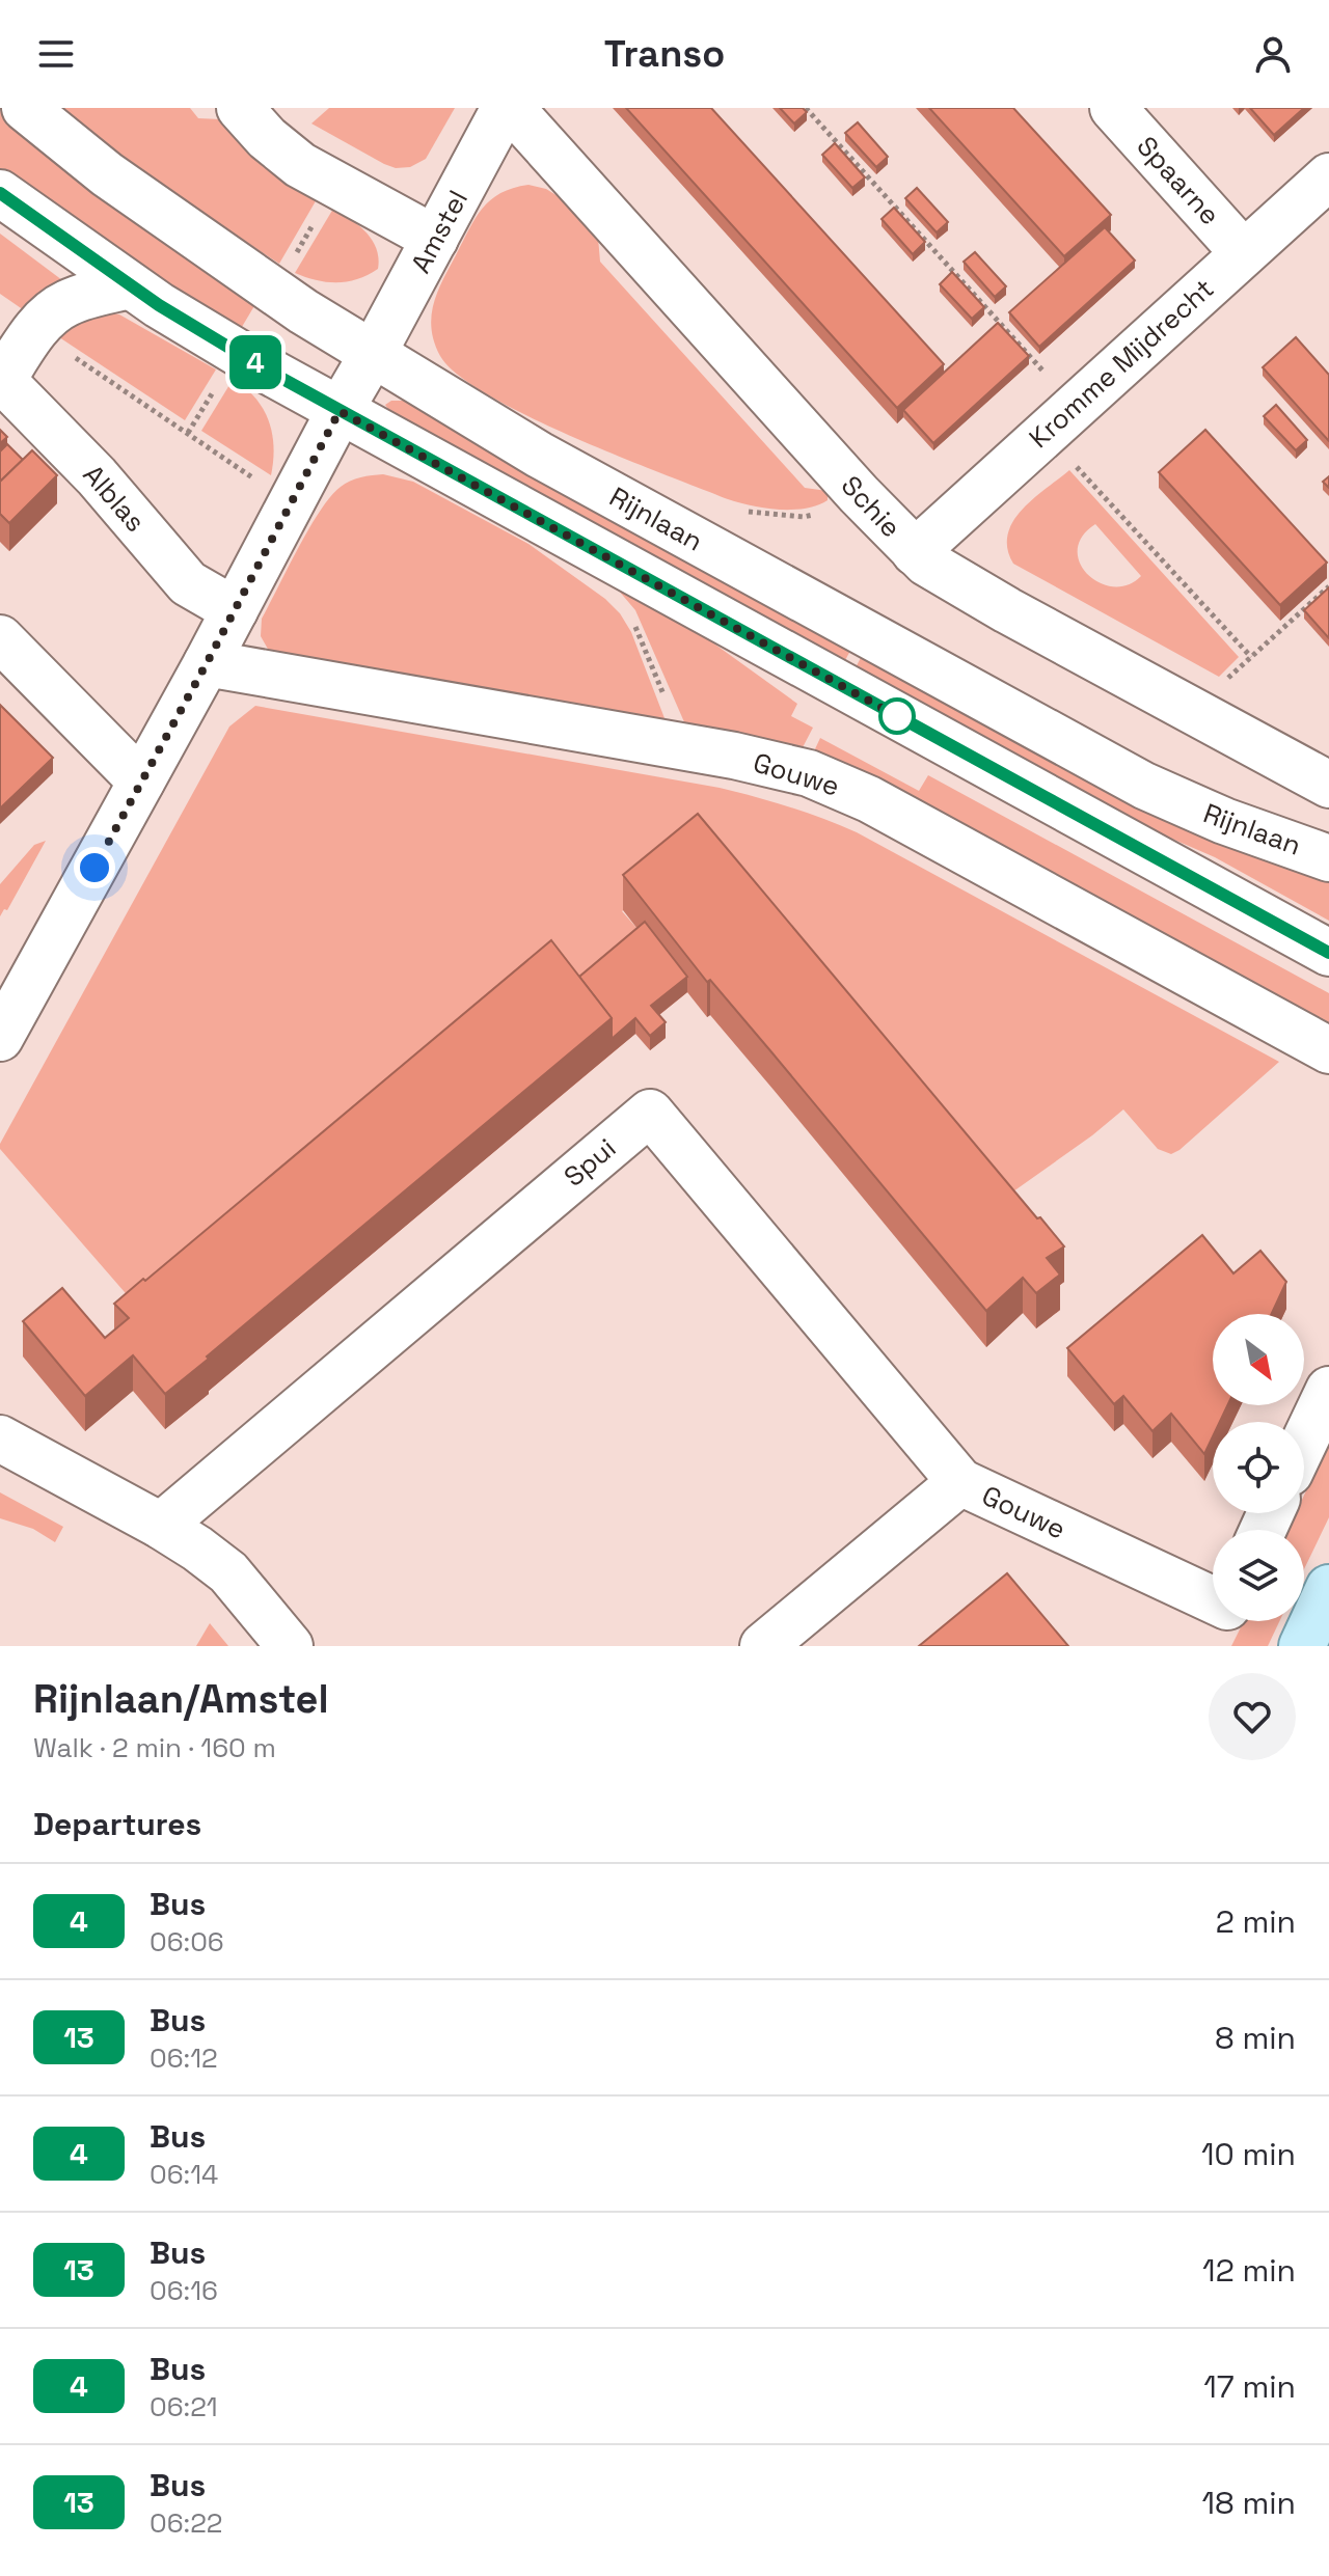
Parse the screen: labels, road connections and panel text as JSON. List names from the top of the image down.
{
  "streets": {
    "street": [
      "Spaarne",
      "Amstel",
      "Kromme Mijdrecht",
      "Alblas",
      "Schie",
      "Rijnlaan",
      "Gouwe",
      "Spui"
    ]
  },
  "crossings": [
    ["Spaarne", "Kromme Mijdrecht"],
    ["Amstel", "Alblas"],
    ["Amstel", "Schie"],
    ["Amstel", "Rijnlaan"],
    ["Amstel", "Gouwe"],
    ["Kromme Mijdrecht", "Schie"],
    ["Gouwe", "Spui"]
  ],
  "lines": ["bus line 4"],
  "north": "bottom right",
  "page": {
    "header": "Transo",
    "on_map": "4",
    "heading": [
      ["Rijnlaan/Amstel", "Walk · 2 min · 160 m"],
      "Departures"
    ],
    "list": [
      {
        "mark": "4",
        "name": "Bus",
        "note": "06:06",
        "value": "2 min"
      },
      {
        "mark": "13",
        "name": "Bus",
        "note": "06:12",
        "value": "8 min"
      },
      {
        "mark": "4",
        "name": "Bus",
        "note": "06:14",
        "value": "10 min"
      },
      {
        "mark": "13",
        "name": "Bus",
        "note": "06:16",
        "value": "12 min"
      },
      {
        "mark": "4",
        "name": "Bus",
        "note": "06:21",
        "value": "17 min"
      },
      {
        "mark": "13",
        "name": "Bus",
        "note": "06:22",
        "value": "18 min"
      }
    ]
  }
}
